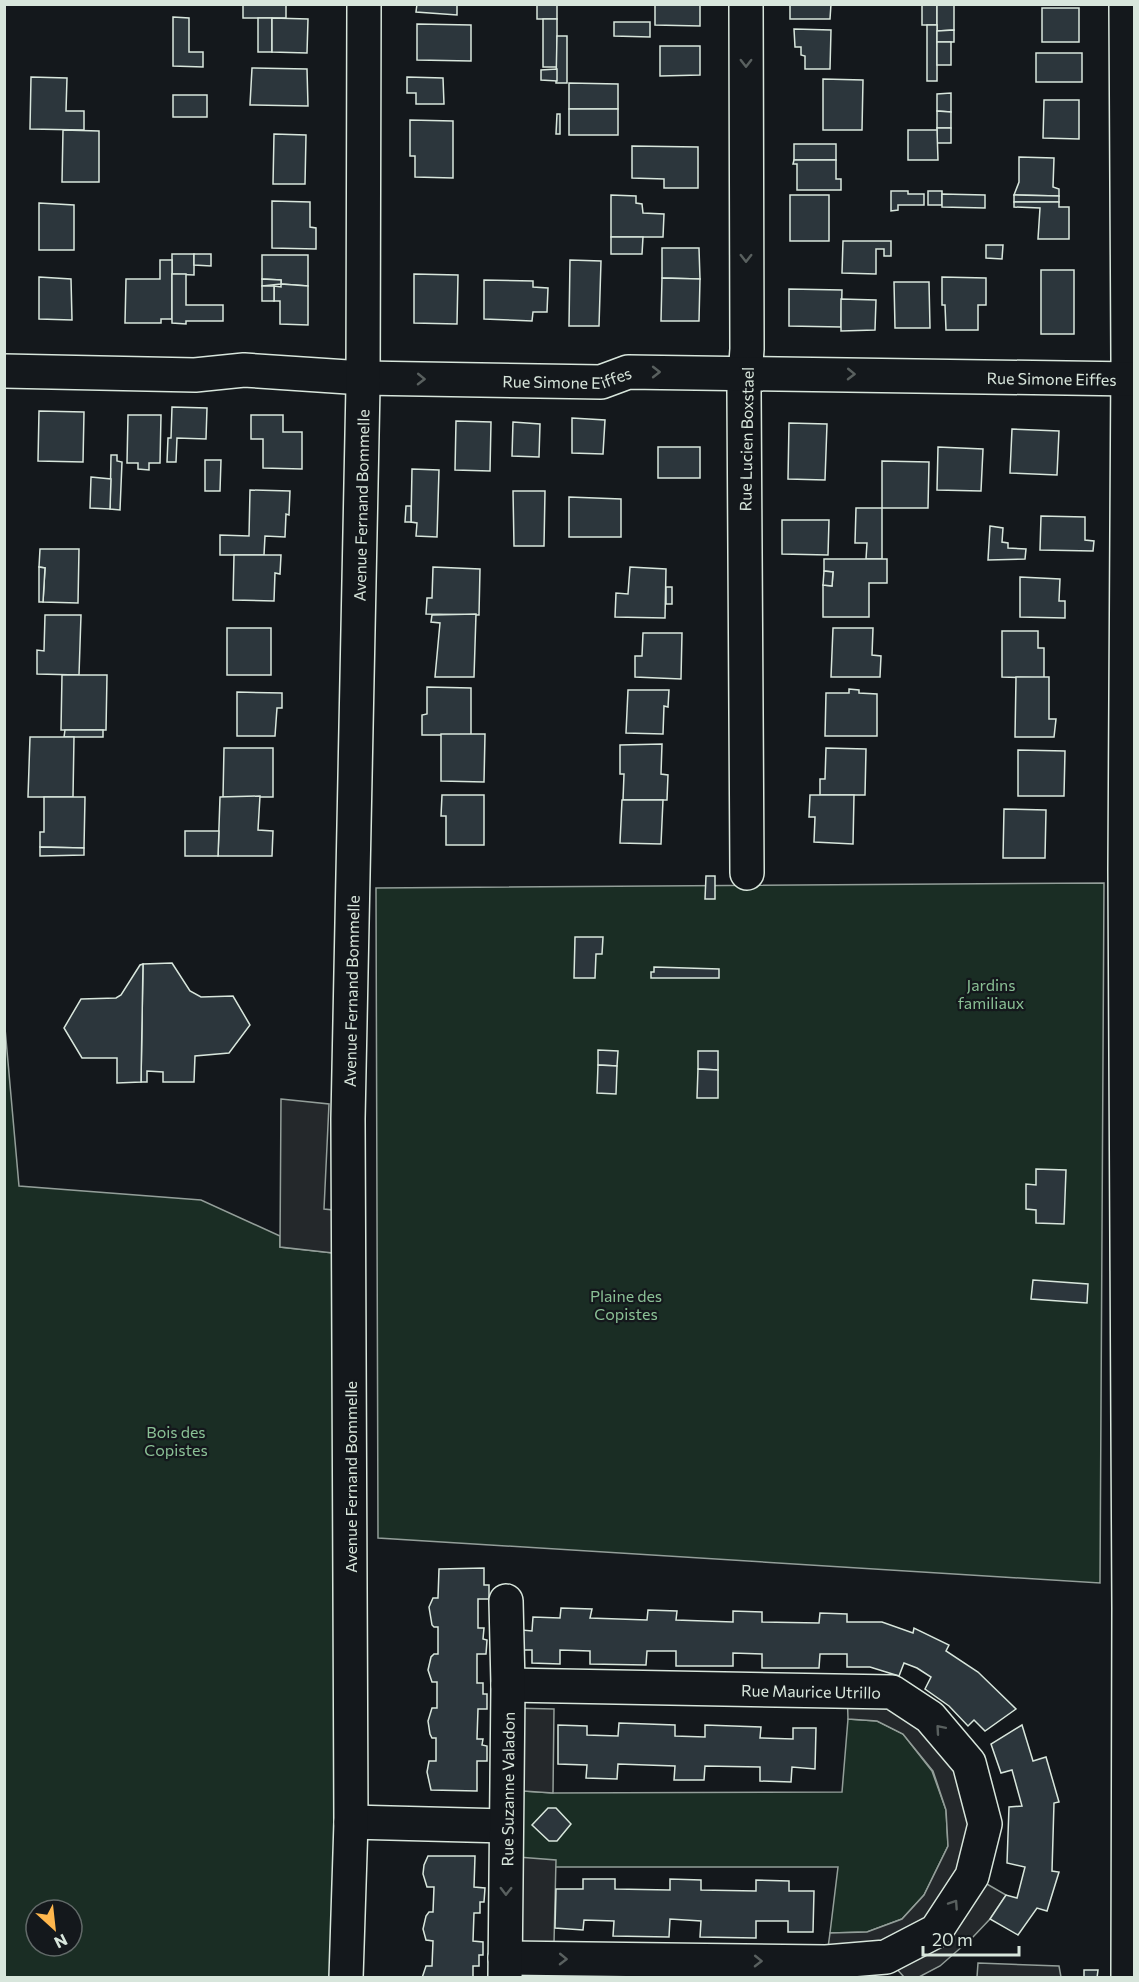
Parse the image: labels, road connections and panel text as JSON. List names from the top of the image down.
{
  "streets": {
    "street": [
      "Rue Simone Eiffes",
      "Rue Lucien Boxstael",
      "Avenue Fernand Bommelle",
      "Rue Maurice Utrillo",
      "Rue Suzanne Valadon"
    ]
  },
  "crossings": [
    ["Rue Simone Eiffes", "Rue Lucien Boxstael"],
    ["Rue Simone Eiffes", "Avenue Fernand Bommelle"],
    ["Rue Maurice Utrillo", "Rue Suzanne Valadon"]
  ],
  "one_way": ["Rue Simone Eiffes", "Rue Lucien Boxstael", "Rue Suzanne Valadon"],
  "parks": ["Jardins familiaux", "Plaine des Copistes", "Bois des Copistes"],
  "scale_bar": "20 m",
  "north": "bottom right"
}
